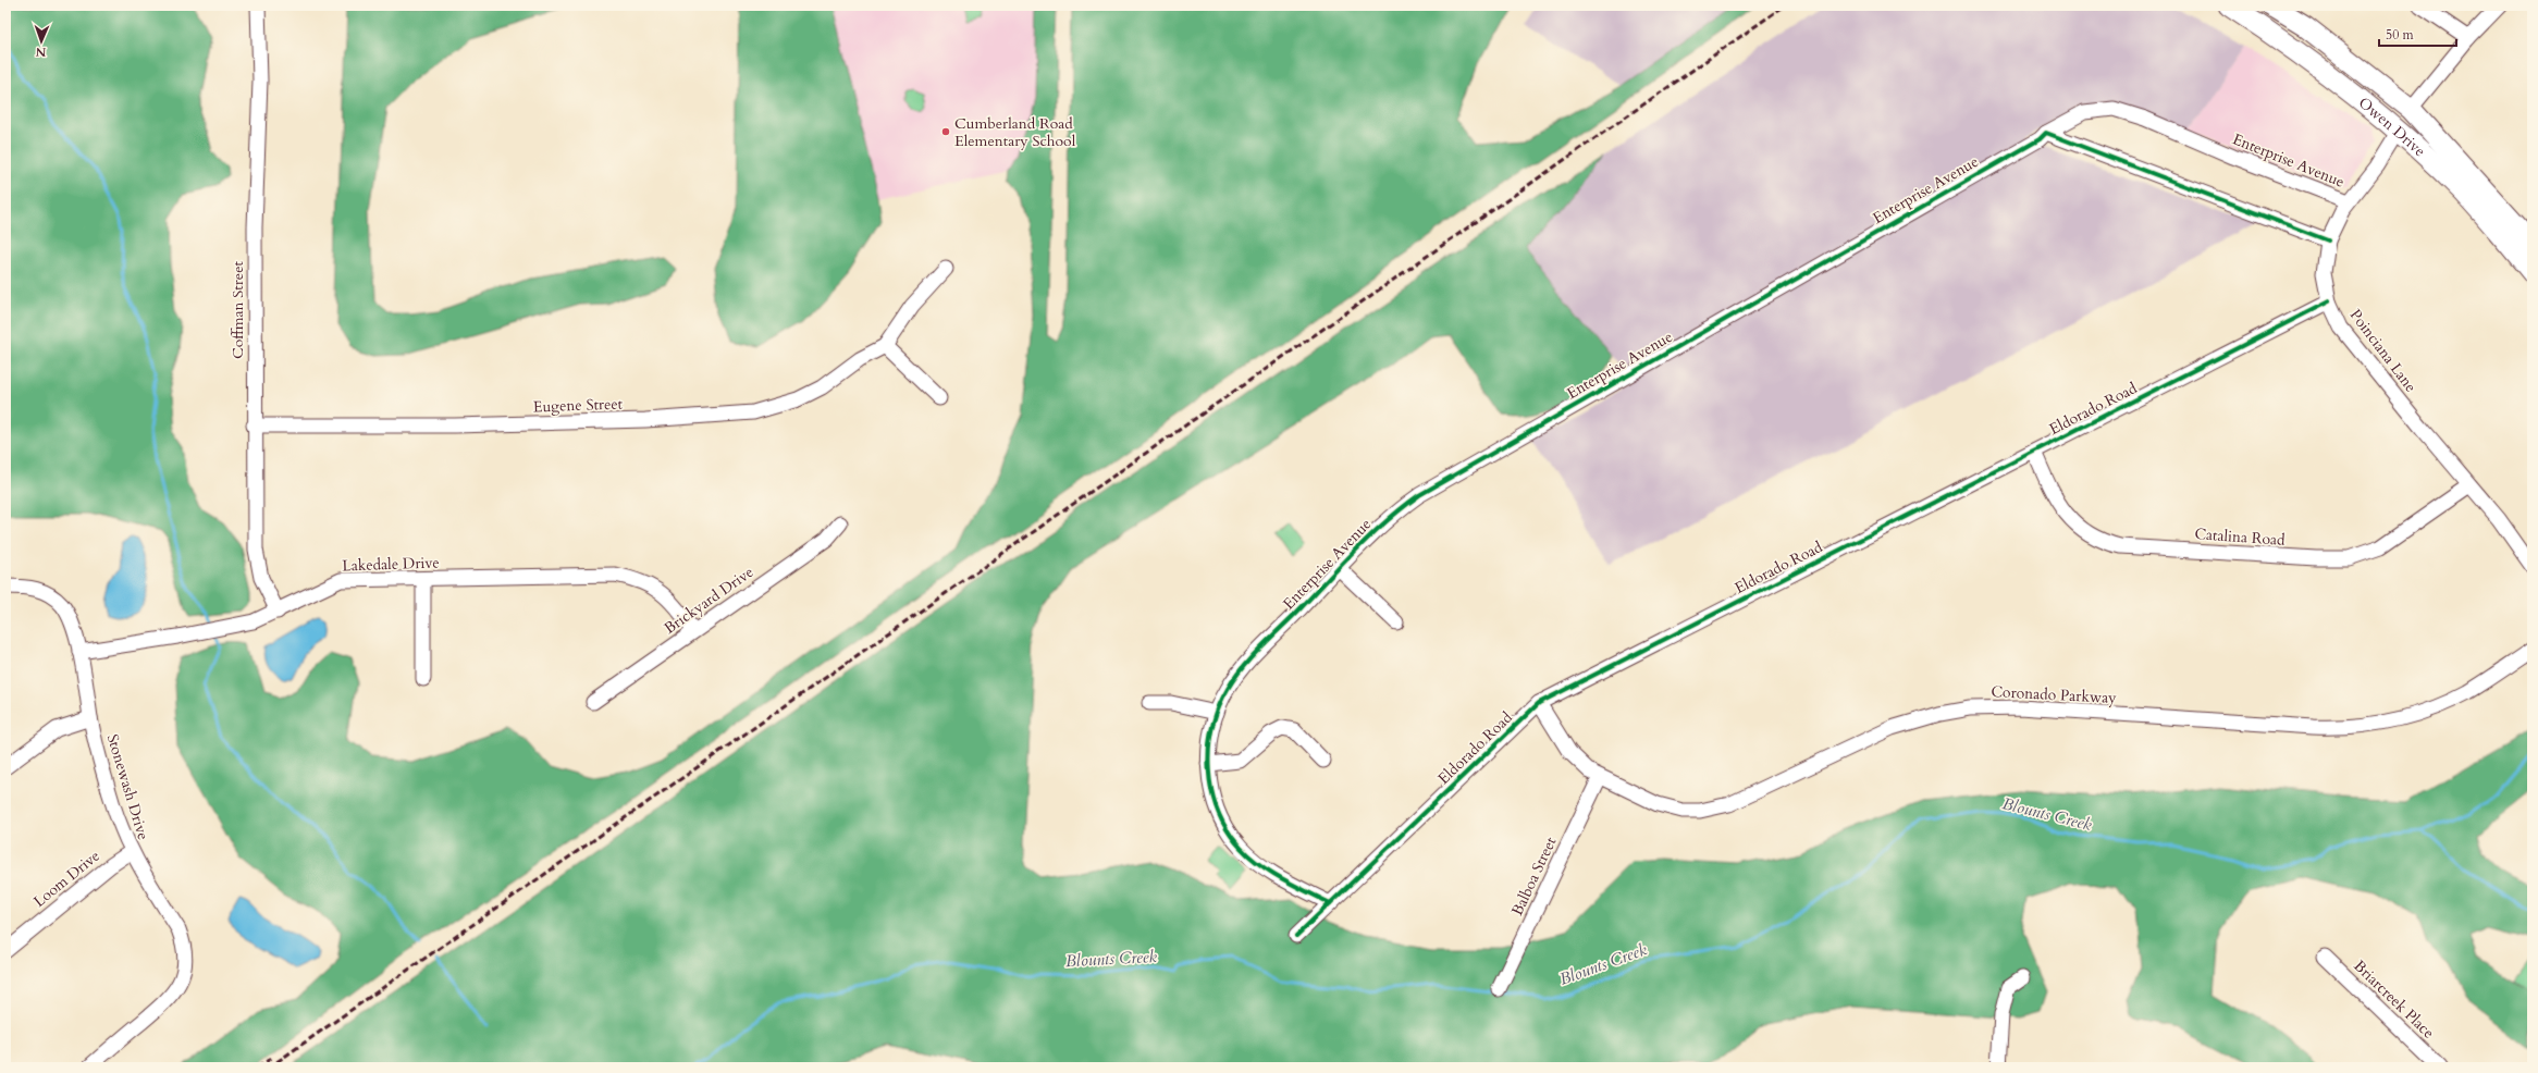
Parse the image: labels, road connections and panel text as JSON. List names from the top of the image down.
{
  "streets": {
    "highway": ["Owen Drive"],
    "street": [
      "Enterprise Avenue",
      "Coffman Street",
      "Poinciana Lane",
      "Eugene Street",
      "Eldorado Road",
      "Catalina Road",
      "Lakedale Drive",
      "Brickyard Drive",
      "Coronado Parkway",
      "Stonewash Drive",
      "Balboa Street",
      "Loom Drive",
      "Briarcreek Place"
    ]
  },
  "crossings": [
    ["Owen Drive", "Poinciana Lane"],
    ["Enterprise Avenue", "Poinciana Lane"],
    ["Enterprise Avenue", "Eldorado Road"],
    ["Coffman Street", "Eugene Street"],
    ["Coffman Street", "Lakedale Drive"],
    ["Poinciana Lane", "Eldorado Road"],
    ["Poinciana Lane", "Catalina Road"],
    ["Eldorado Road", "Catalina Road"],
    ["Eldorado Road", "Coronado Parkway"],
    ["Lakedale Drive", "Brickyard Drive"],
    ["Lakedale Drive", "Stonewash Drive"],
    ["Coronado Parkway", "Balboa Street"],
    ["Stonewash Drive", "Loom Drive"]
  ],
  "water": ["Blounts Creek"],
  "places": ["Cumberland Road Elementary School"],
  "scale_bar": "50 m",
  "north": "bottom"
}
